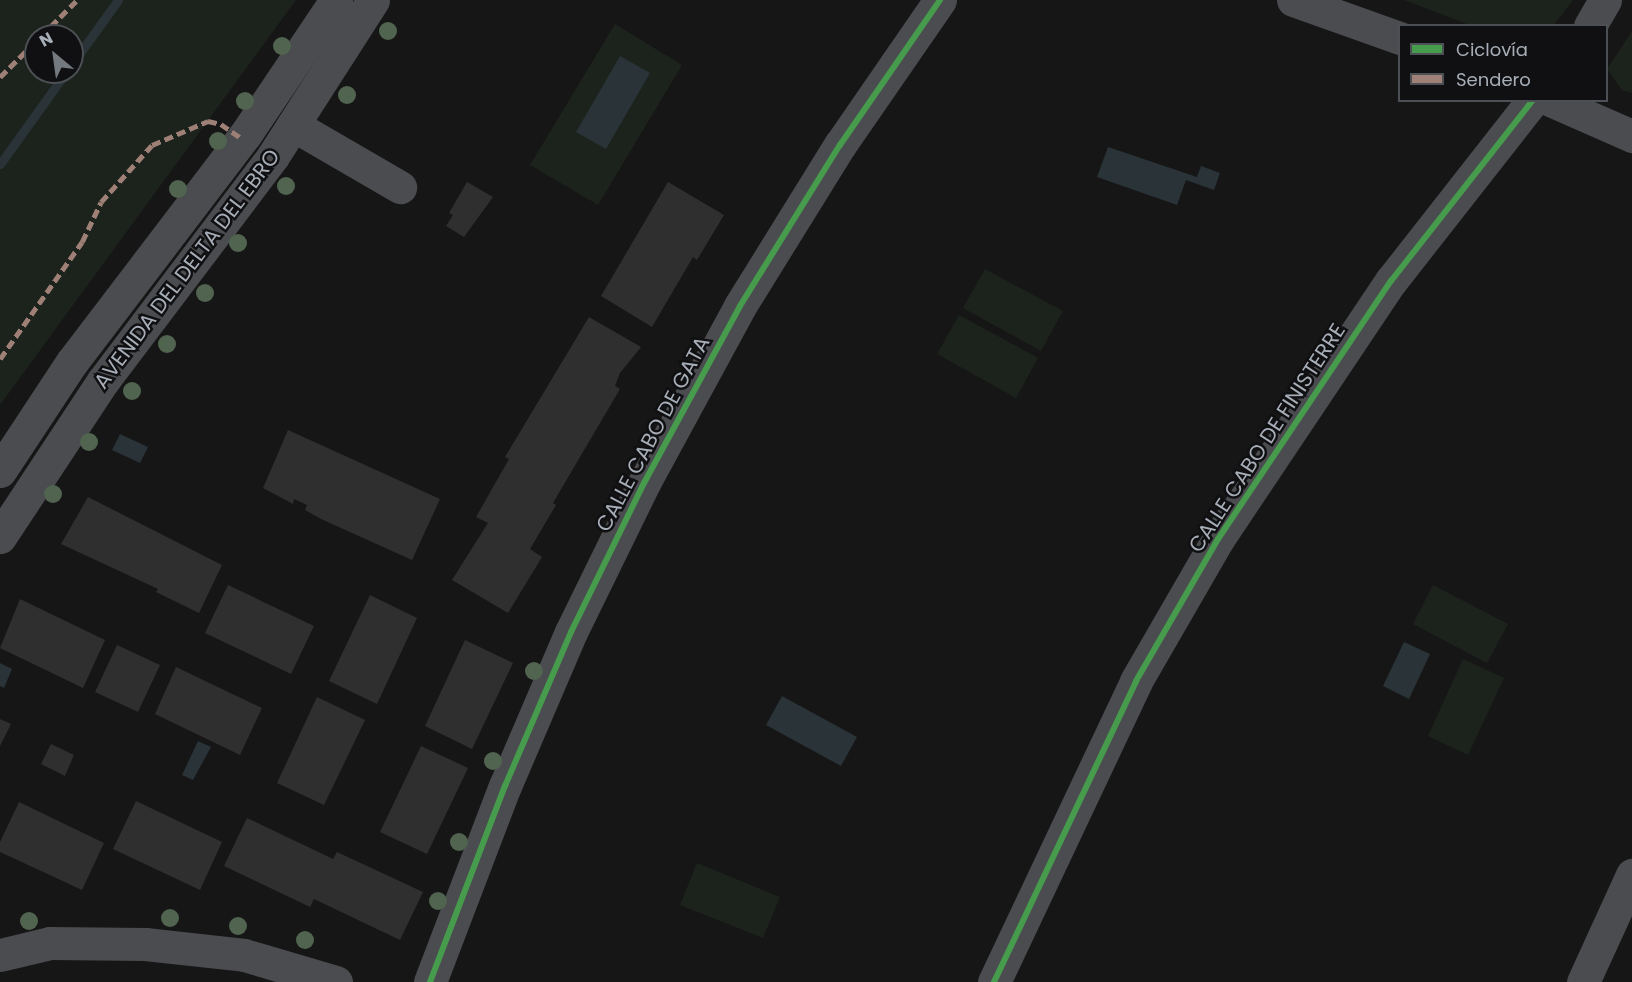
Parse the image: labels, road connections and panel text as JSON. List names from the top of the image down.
{
  "streets": {
    "street": ["AVENIDA DEL DELTA DEL EBRO", "CALLE CABO DE GATA", "CALLE CABO DE FINISTERRE"]
  },
  "legend": ["Ciclovía", "Sendero"],
  "north": "top left"
}
